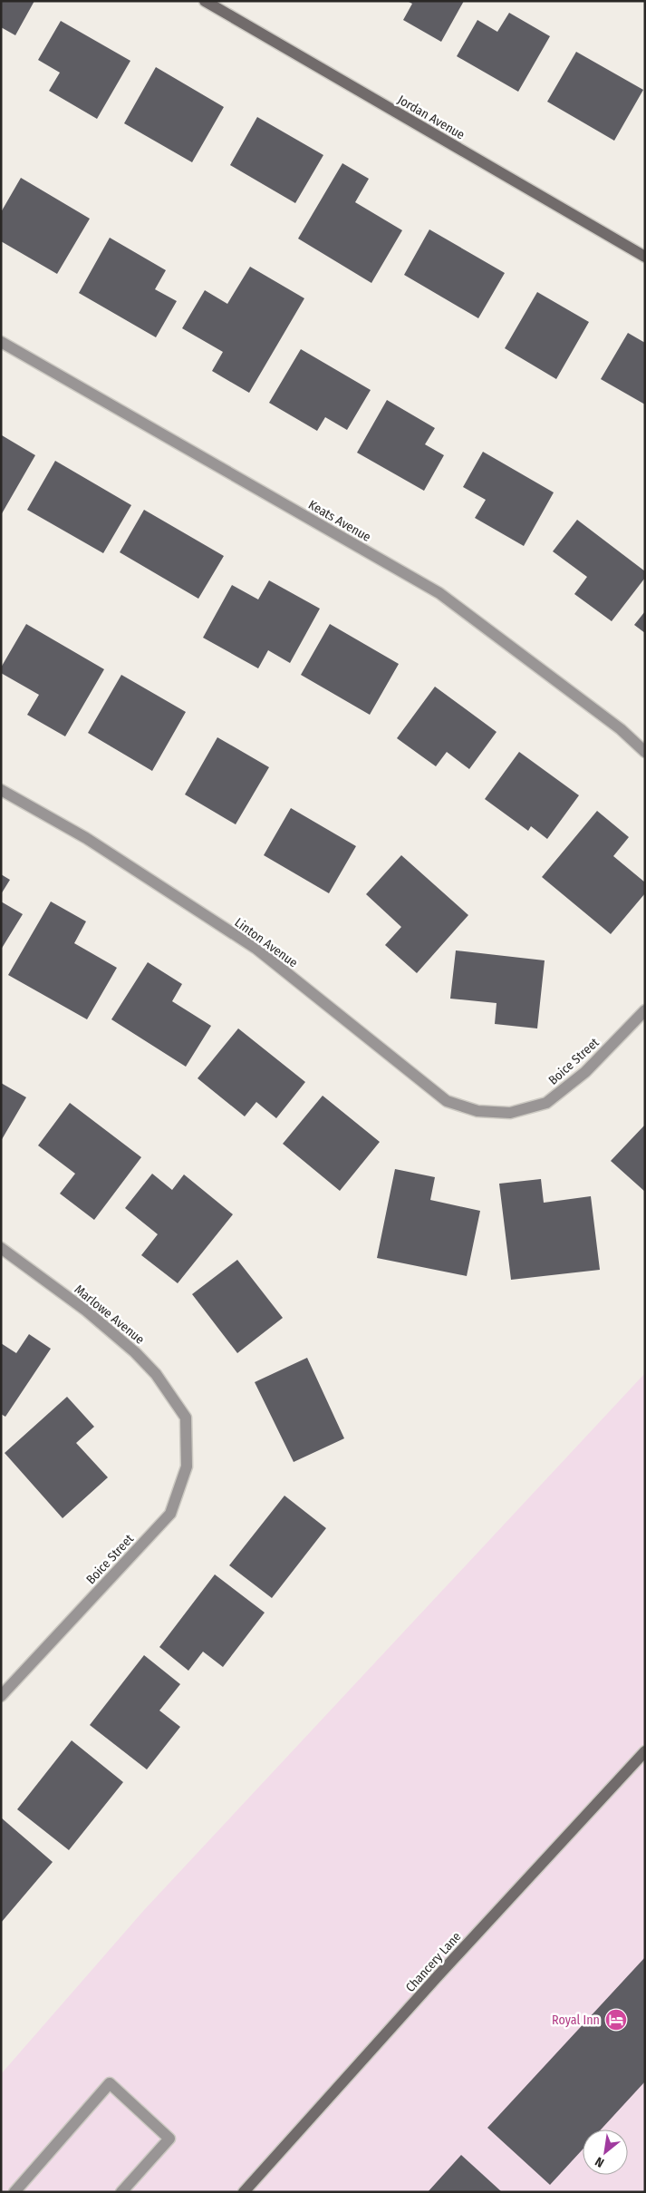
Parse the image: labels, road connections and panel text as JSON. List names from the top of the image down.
{
  "streets": {
    "street": [
      "Jordan Avenue",
      "Keats Avenue",
      "Linton Avenue",
      "Boice Street",
      "Marlowe Avenue",
      "Chancery Lane"
    ]
  },
  "crossings": [
    ["Linton Avenue", "Boice Street"],
    ["Boice Street", "Marlowe Avenue"]
  ],
  "places": {
    "hotel": ["Royal Inn"]
  },
  "north": "bottom left"
}
